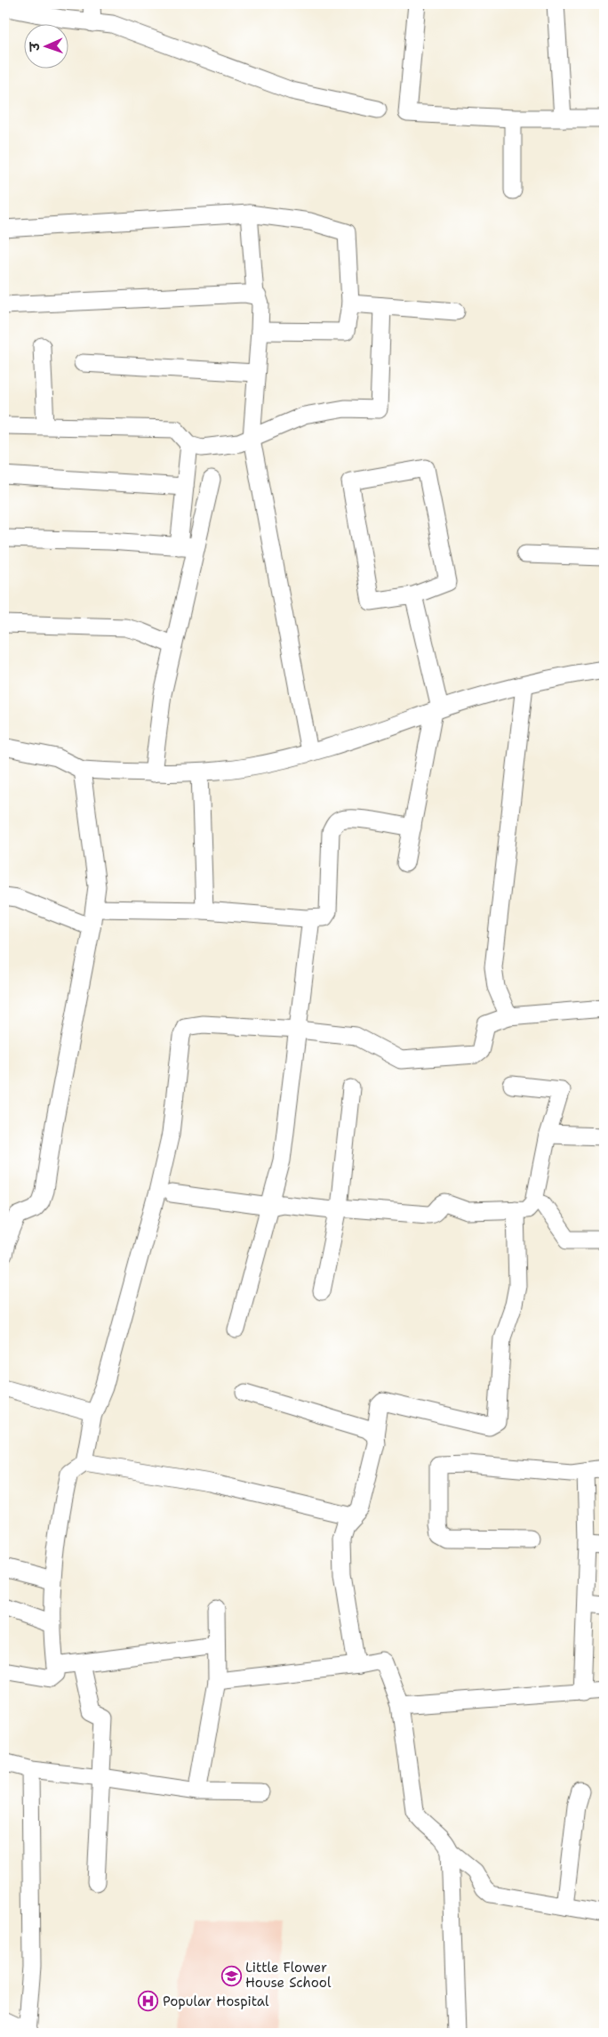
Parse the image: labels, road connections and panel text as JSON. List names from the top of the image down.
{
  "places": {
    "school or university": ["Little Flower House School"],
    "hospital": ["Popular Hospital"]
  },
  "north": "left"
}
